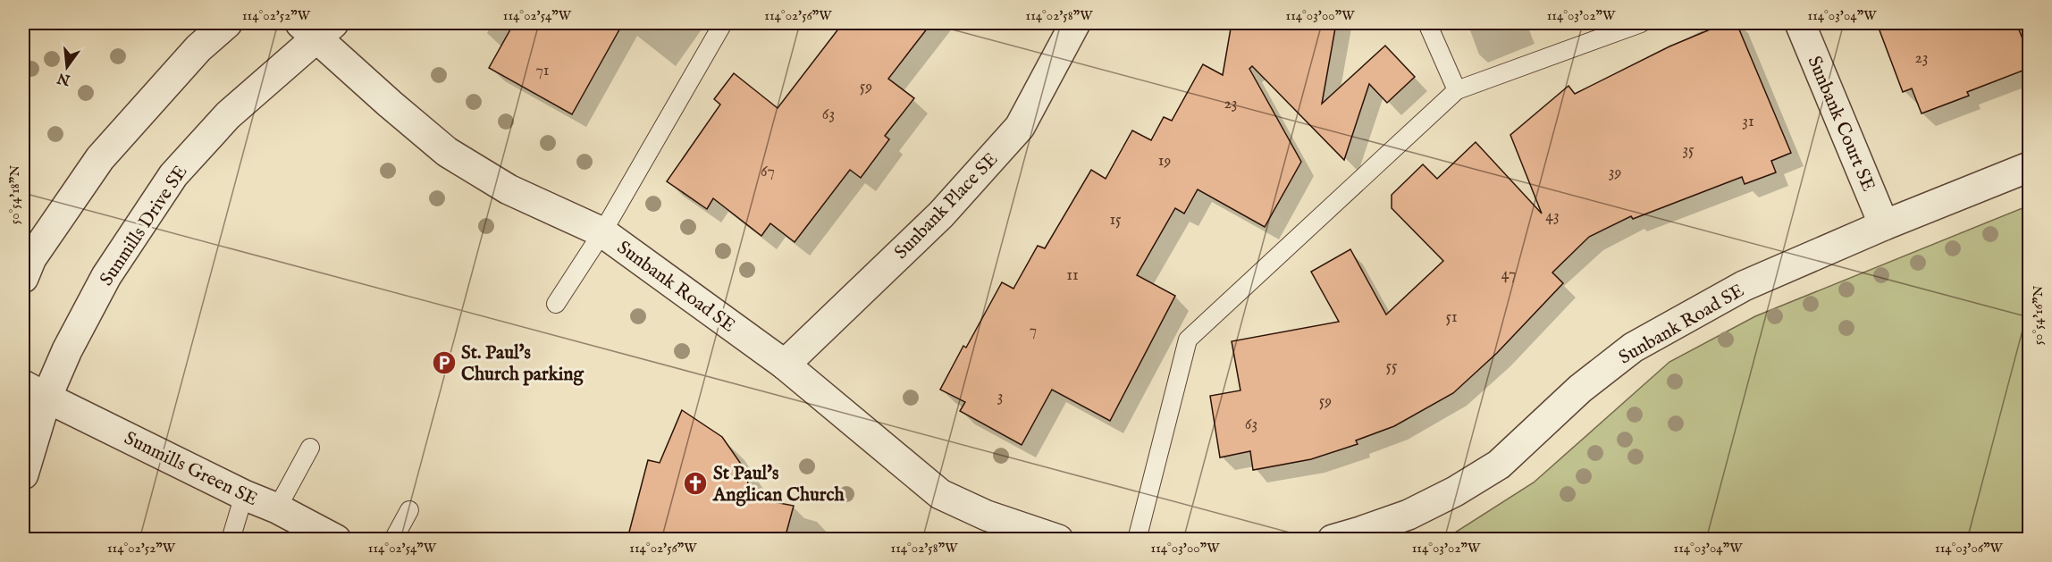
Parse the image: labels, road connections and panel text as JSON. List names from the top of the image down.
{
  "streets": {
    "street": [
      "Sunbank Court SE",
      "Sunbank Place SE",
      "Sunmills Drive SE",
      "Sunbank Road SE",
      "Sunmills Green SE"
    ]
  },
  "crossings": [
    ["Sunbank Court SE", "Sunbank Road SE"],
    ["Sunbank Place SE", "Sunbank Road SE"],
    ["Sunmills Drive SE", "Sunbank Road SE"],
    ["Sunmills Drive SE", "Sunmills Green SE"]
  ],
  "places": {
    "parking": ["St. Paul's Church parking"],
    "church": ["St Paul's Anglican Church"]
  },
  "house_numbers": [
    "23",
    "71",
    "59",
    "23",
    "63",
    "31",
    "35",
    "19",
    "67",
    "39",
    "43",
    "15",
    "47",
    "11",
    "51",
    "7",
    "55",
    "3",
    "59",
    "63"
  ],
  "north": "bottom",
  "coordinates": [
    "114°02'52\"W",
    "114°02'54\"W",
    "114°02'56\"W",
    "114°02'58\"W",
    "114°03'00\"W",
    "114°03'02\"W",
    "114°03'04\"W",
    "50°54'18\"N",
    "50°54'16\"N",
    "114°03'06\"W"
  ]
}
